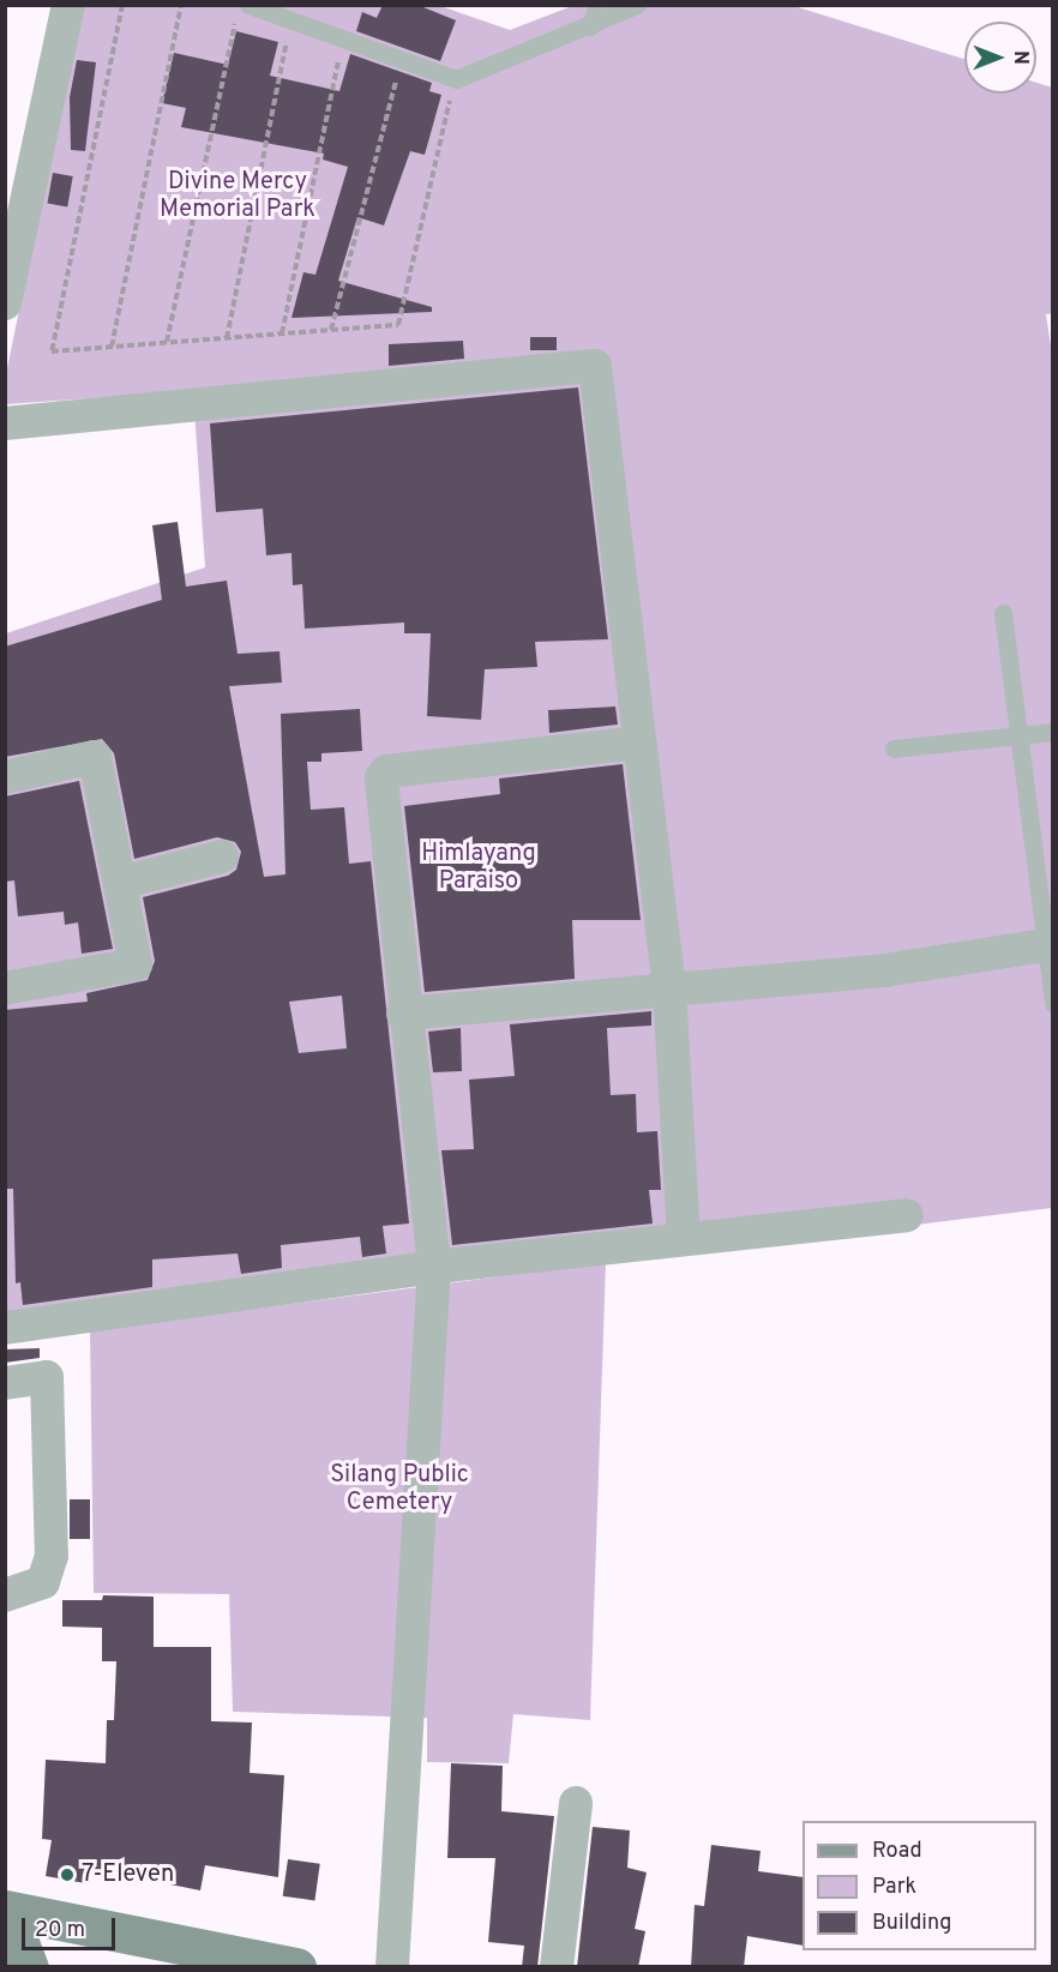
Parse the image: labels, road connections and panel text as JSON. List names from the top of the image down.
{
  "parks": ["Divine Mercy Memorial Park", "Himlayang Paraiso", "Silang Public Cemetery"],
  "places": ["7-Eleven"],
  "legend": ["Road", "Park", "Building"],
  "scale_bar": "20 m",
  "north": "right"
}
